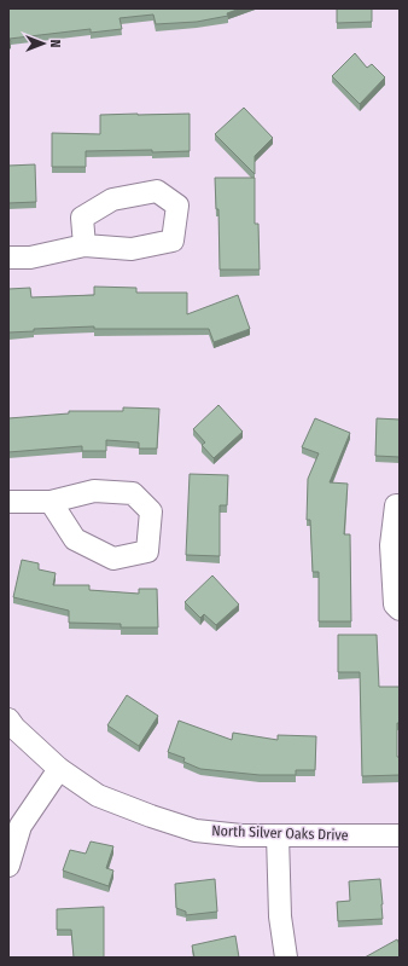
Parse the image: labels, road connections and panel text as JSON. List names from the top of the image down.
{
  "streets": {
    "street": ["North Silver Oaks Drive"]
  },
  "north": "right"
}
